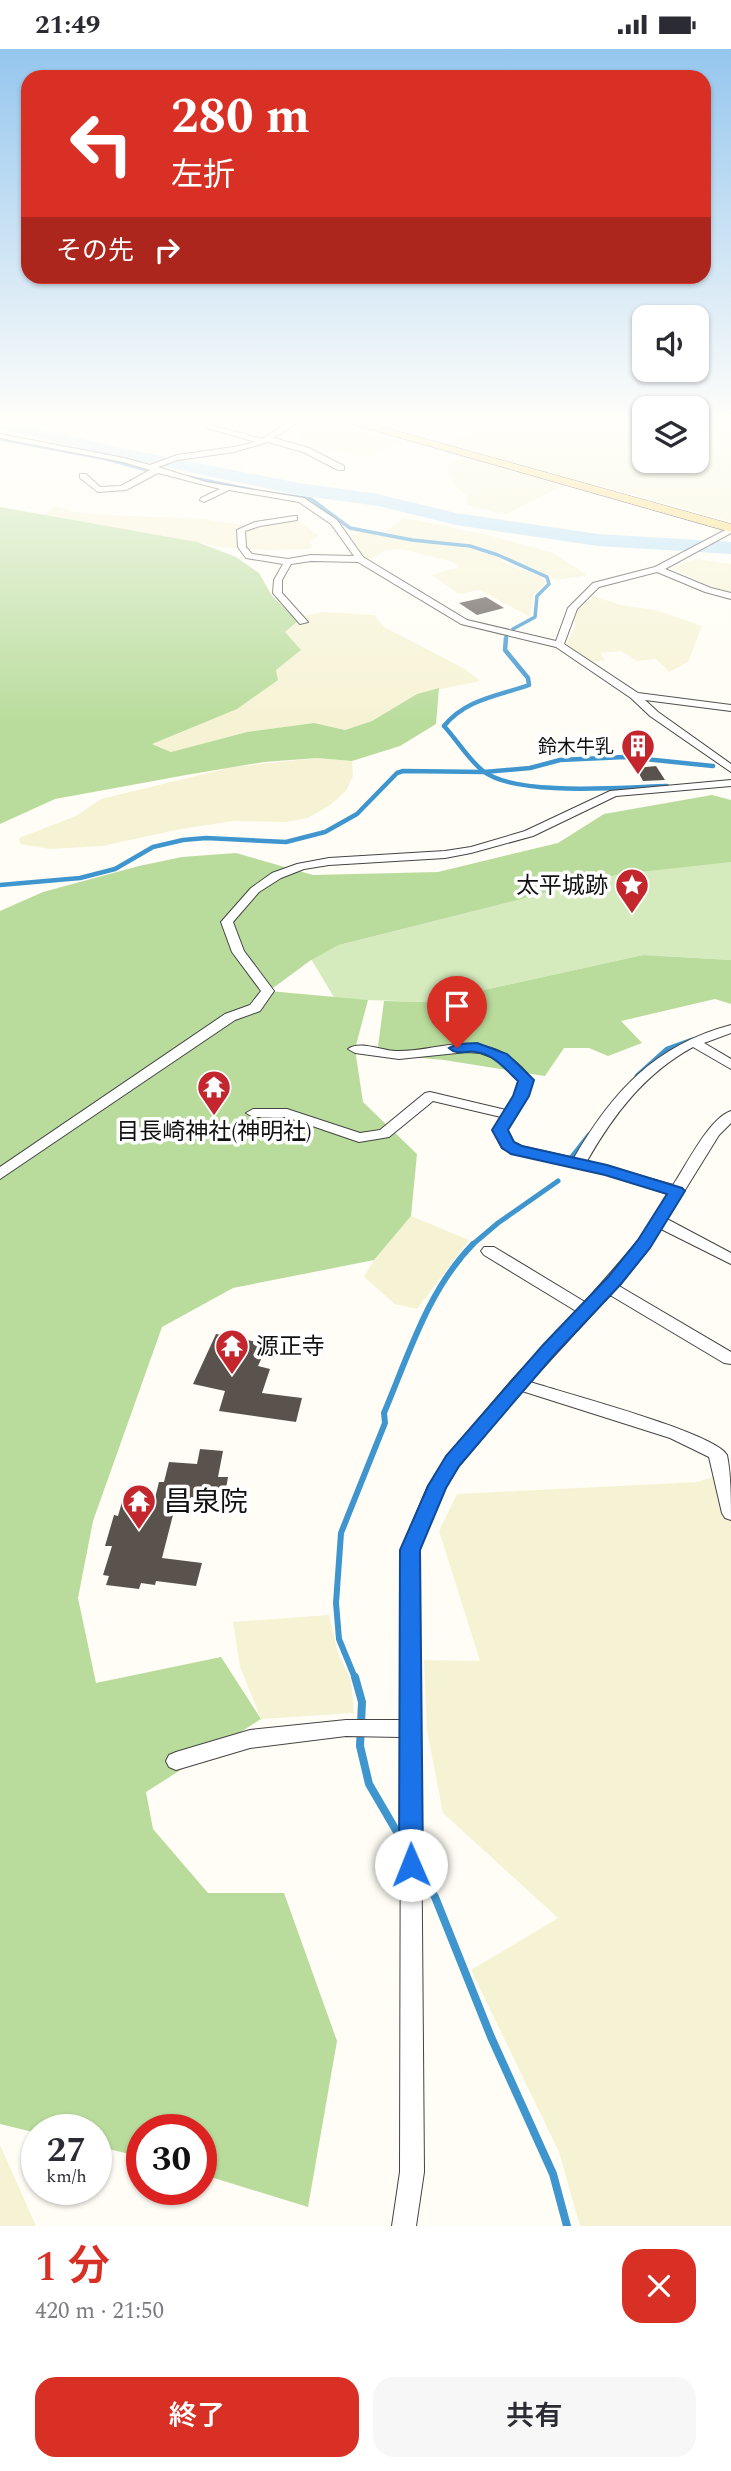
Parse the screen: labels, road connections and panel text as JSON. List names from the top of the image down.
{
  "places": {
    "building": ["鈴木牛乳"],
    "place": ["太平城跡"],
    "temple": ["目長崎神社(神明社)", "源正寺", "昌泉院"]
  },
  "page": {
    "status": "21:49",
    "turn": ["280 m", "左折"],
    "then": "その先",
    "speed": "27 km/h",
    "limit": "30",
    "heading": ["1 分", "420 m · 21:50"],
    "buttons": ["終了", "共有"]
  }
}
